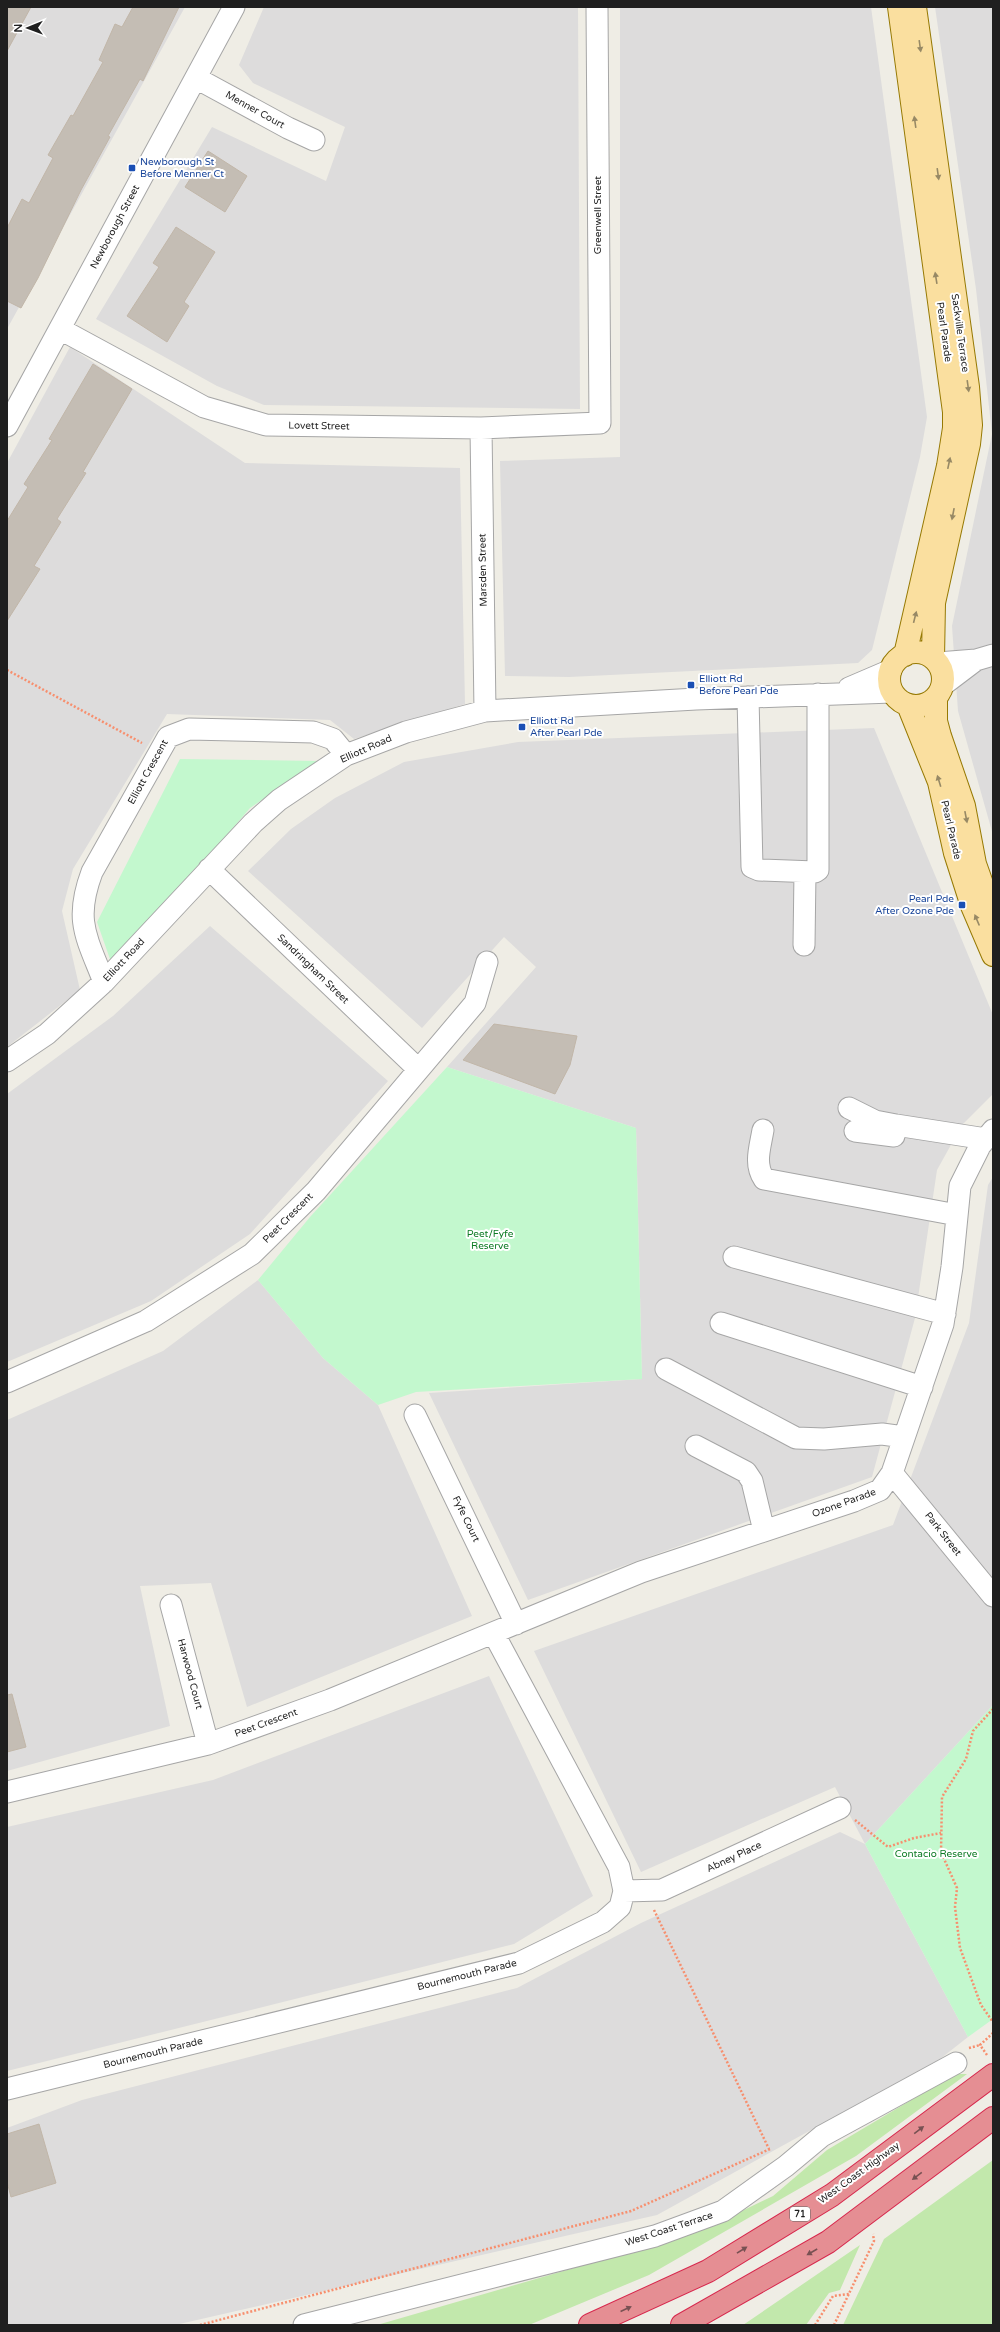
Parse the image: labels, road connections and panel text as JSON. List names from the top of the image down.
{
  "streets": {
    "highway": ["West Coast Highway", "71"],
    "main road": ["Pearl Parade", "Sackville Terrace"],
    "street": [
      "Menner Court",
      "Greenwell Street",
      "Newborough Street",
      "Lovett Street",
      "Marsden Street",
      "Elliott Road",
      "Elliott Crescent",
      "Sandringham Street",
      "Peet Crescent",
      "Ozone Parade",
      "Fyfe Court",
      "Park Street",
      "Harwood Court",
      "Abney Place",
      "Bournemouth Parade",
      "West Coast Terrace"
    ]
  },
  "crossings": [
    ["Menner Court", "Newborough Street"],
    ["Greenwell Street", "Lovett Street"],
    ["Newborough Street", "Lovett Street"],
    ["Pearl Parade", "Sackville Terrace"],
    ["Pearl Parade", "Elliott Road"],
    ["Lovett Street", "Marsden Street"],
    ["Marsden Street", "Elliott Road"],
    ["Elliott Road", "Elliott Crescent"],
    ["Elliott Road", "Sandringham Street"],
    ["Sandringham Street", "Peet Crescent"],
    ["Peet Crescent", "Ozone Parade"],
    ["Peet Crescent", "Fyfe Court"],
    ["Peet Crescent", "Harwood Court"],
    ["Ozone Parade", "Fyfe Court"],
    ["Ozone Parade", "Park Street"],
    ["Abney Place", "Bournemouth Parade"]
  ],
  "one_way": ["Sackville Terrace"],
  "parks": ["Peet/Fyfe Reserve", "Contacio Reserve"],
  "places": {
    "transit": [
      "Newborough St Before Menner Ct",
      "Elliott Rd Before Pearl Pde",
      "Elliott Rd After Pearl Pde",
      "Pearl Pde After Ozone Pde"
    ]
  },
  "north": "left"
}
